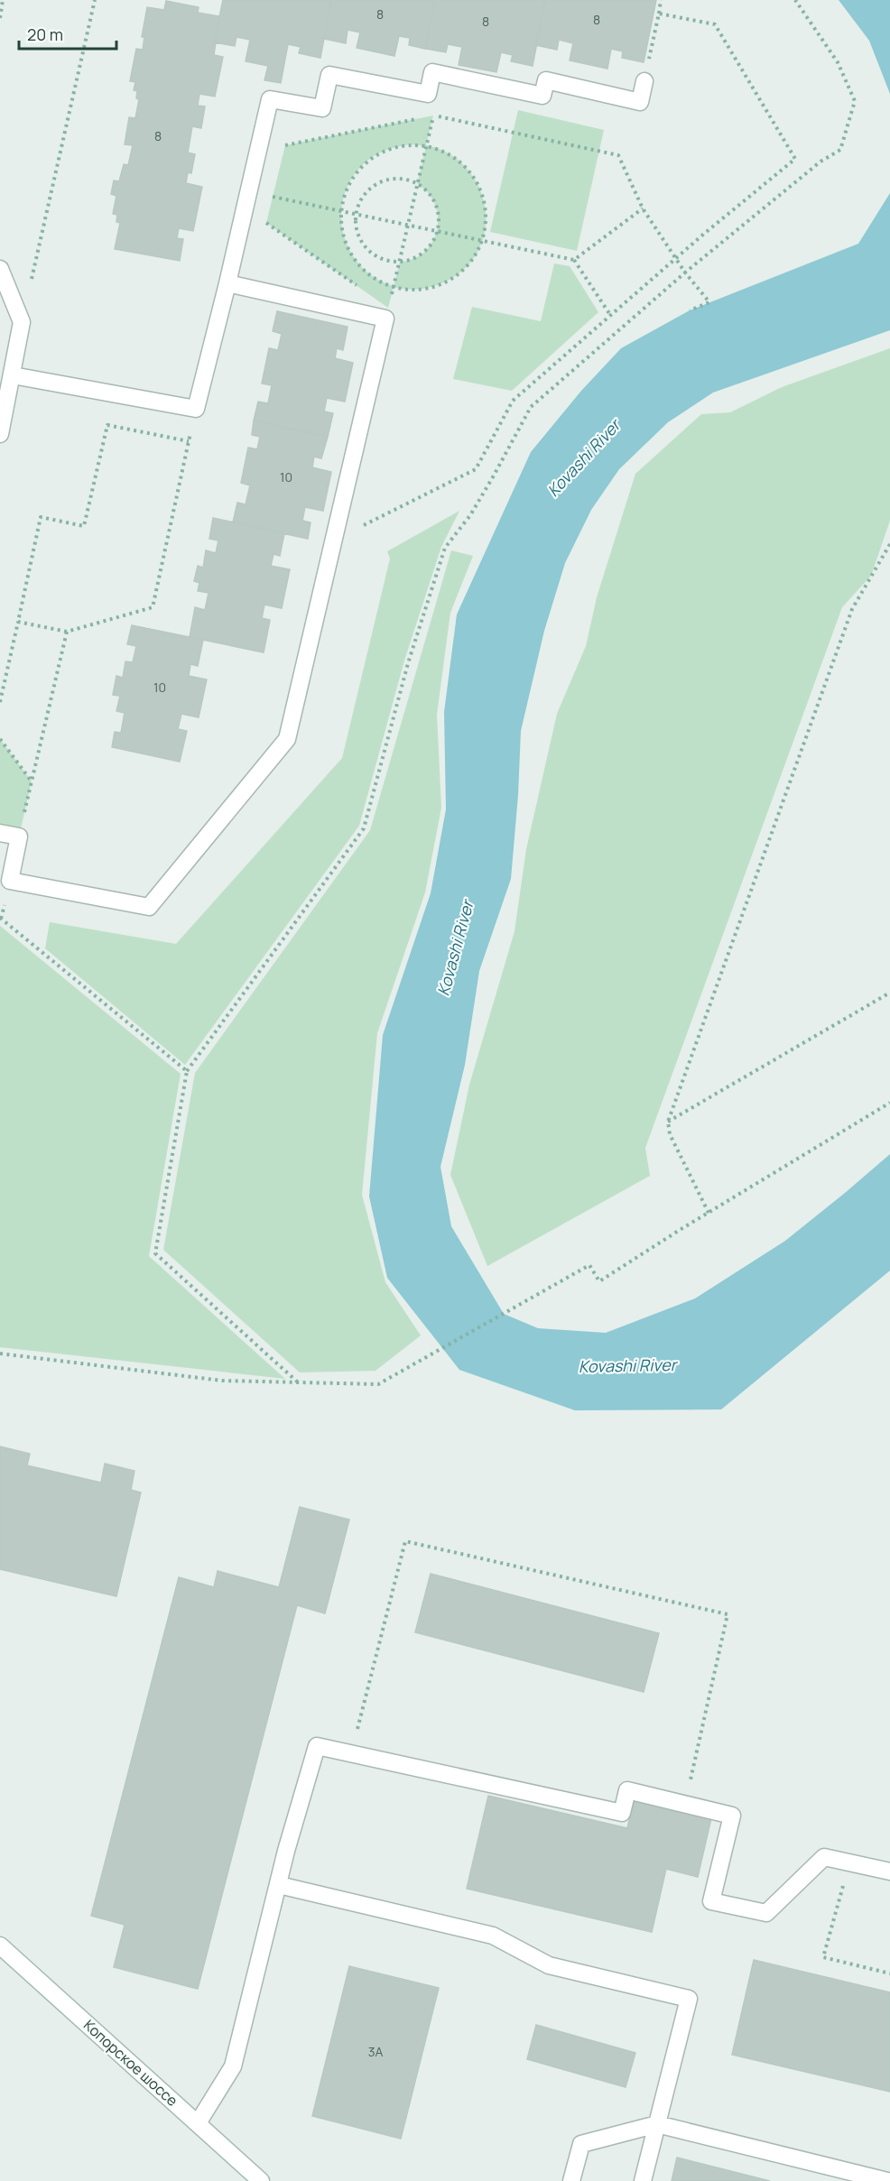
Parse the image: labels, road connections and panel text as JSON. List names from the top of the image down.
{
  "streets": {
    "main road": ["Копорское шоссе"]
  },
  "water": ["Kovashi River"],
  "house_numbers": [
    "8",
    "8",
    "8",
    "8",
    "10",
    "10",
    "3А"
  ],
  "scale_bar": "20 m"
}
